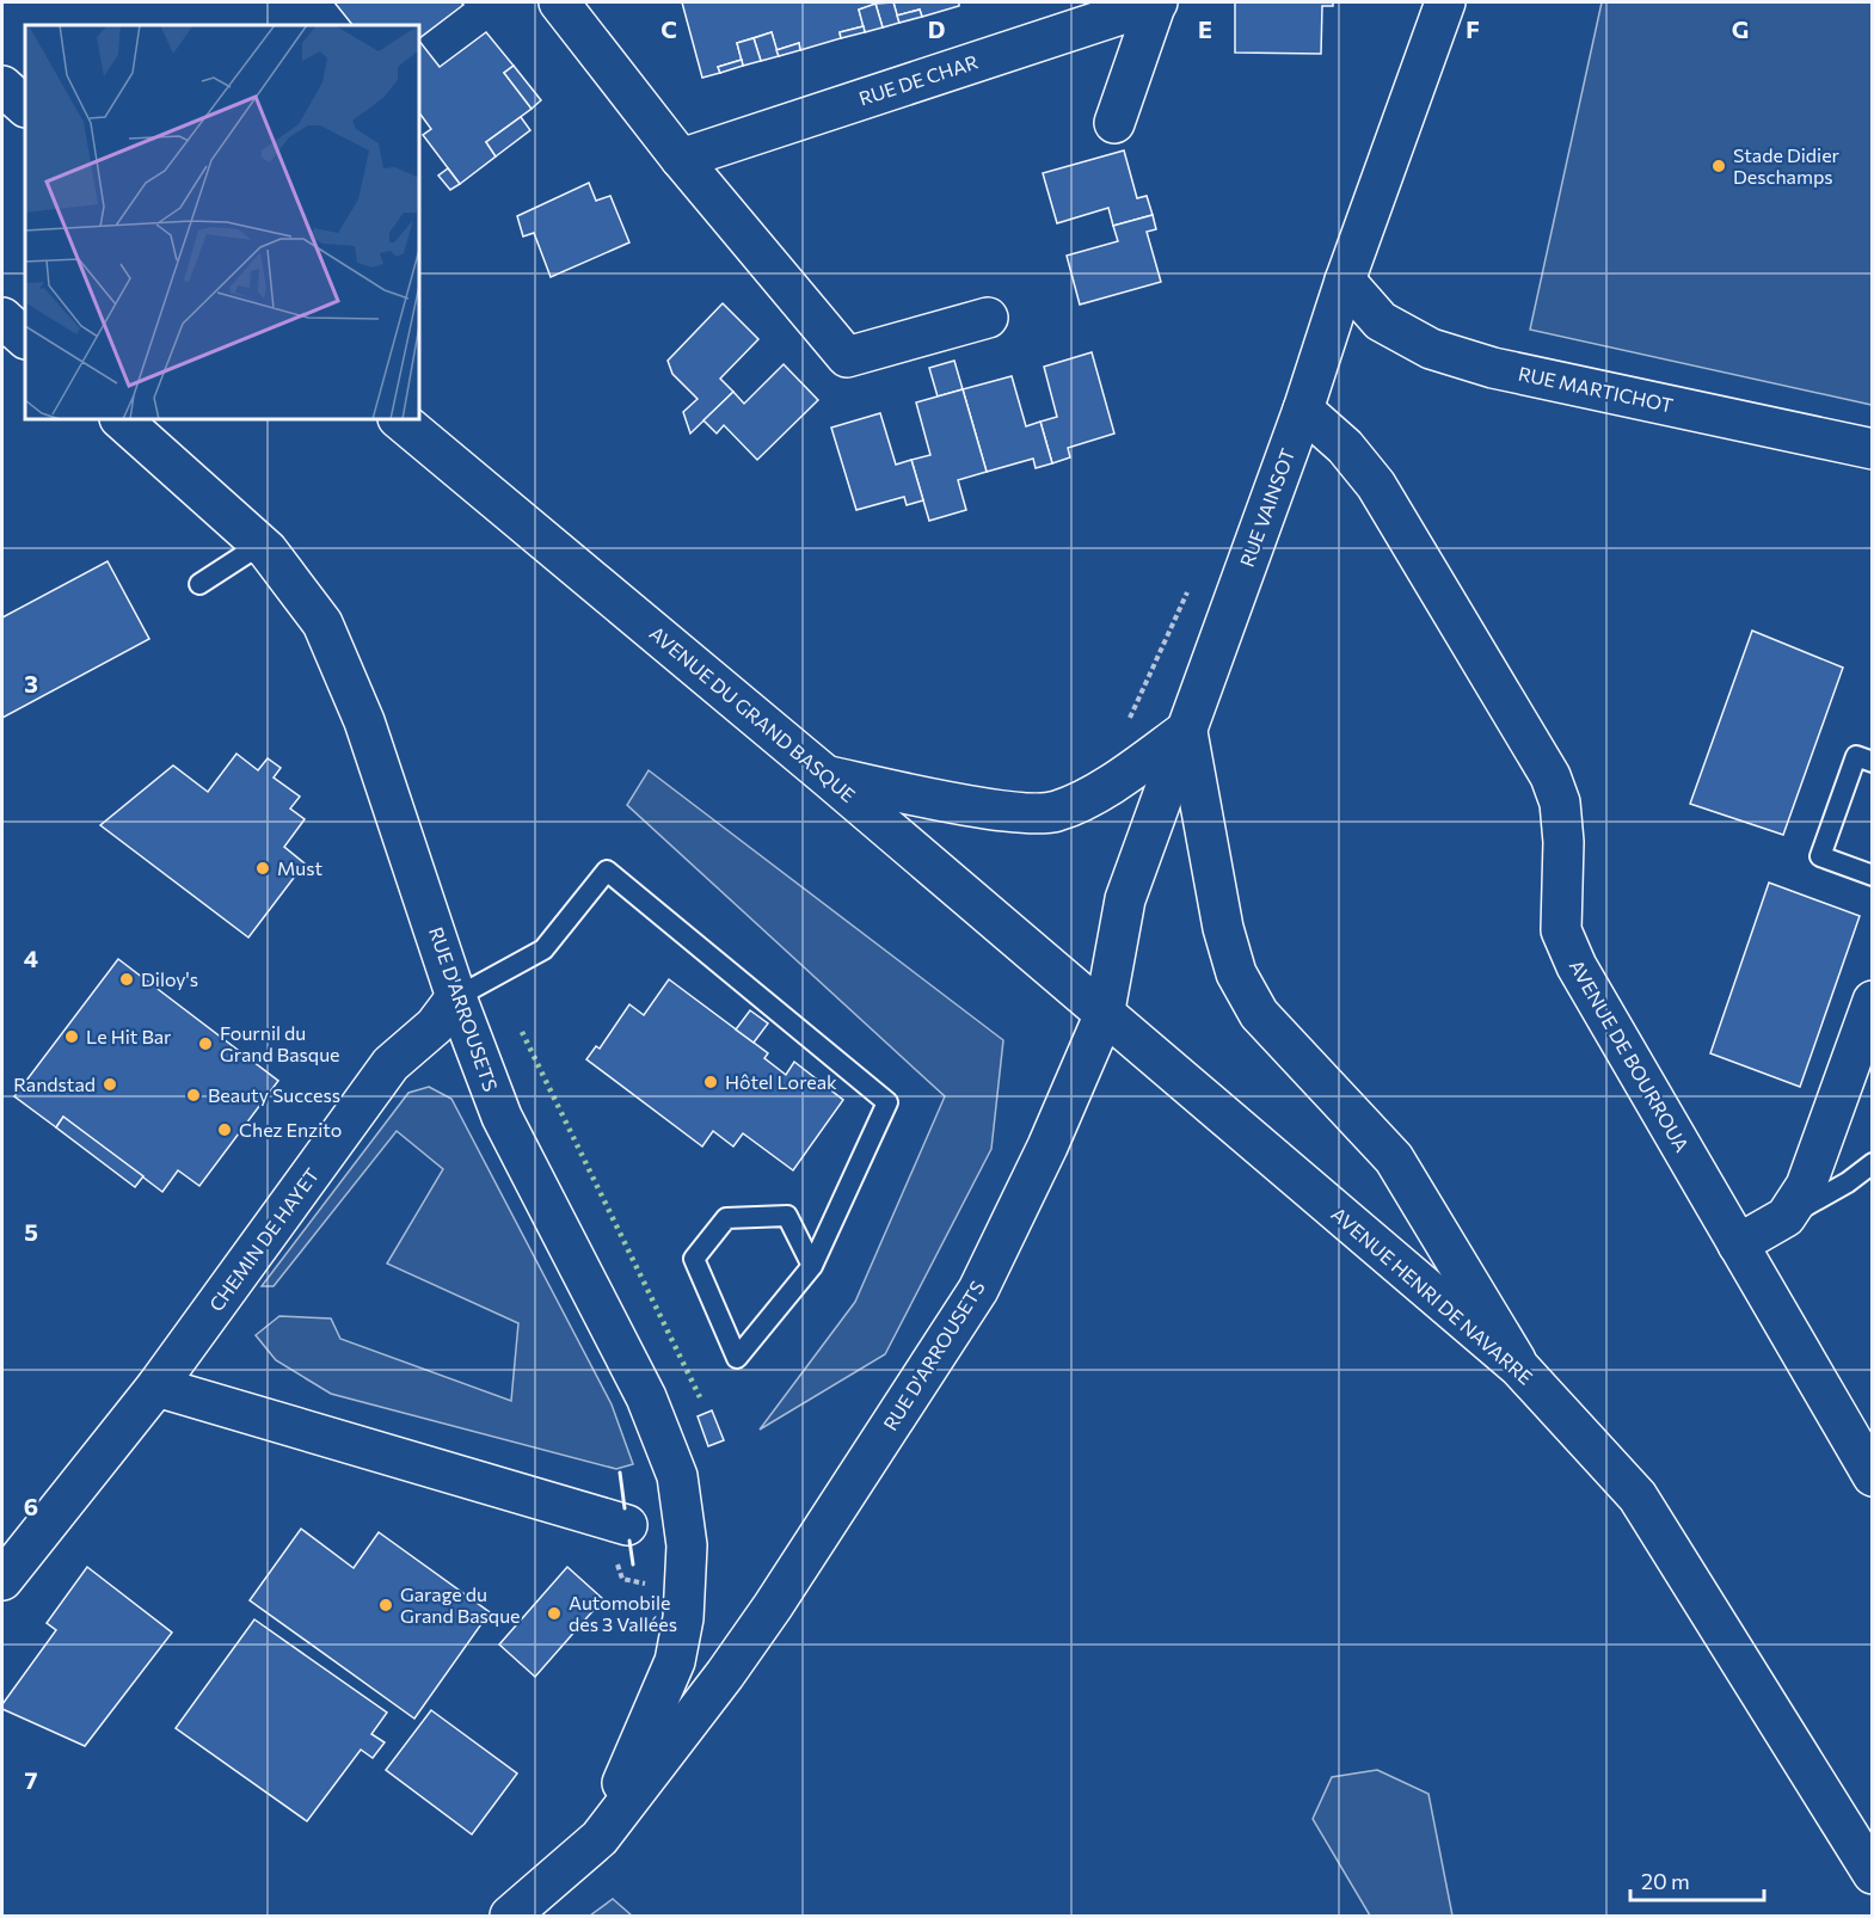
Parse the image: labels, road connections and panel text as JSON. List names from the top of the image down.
{
  "streets": {
    "street": [
      "RUE DE CHAR",
      "RUE MARTICHOT",
      "RUE VAINSOT",
      "AVENUE DU GRAND BASQUE",
      "RUE D'ARROUSETS",
      "AVENUE DE BOURROUA",
      "CHEMIN DE HAYET",
      "AVENUE HENRI DE NAVARRE"
    ]
  },
  "crossings": [
    ["RUE MARTICHOT", "RUE VAINSOT"],
    ["RUE VAINSOT", "AVENUE DU GRAND BASQUE"],
    ["RUE VAINSOT", "RUE D'ARROUSETS"],
    ["RUE VAINSOT", "AVENUE DE BOURROUA"],
    ["RUE VAINSOT", "AVENUE HENRI DE NAVARRE"],
    ["AVENUE DU GRAND BASQUE", "RUE D'ARROUSETS"],
    ["AVENUE DU GRAND BASQUE", "AVENUE HENRI DE NAVARRE"],
    ["RUE D'ARROUSETS", "CHEMIN DE HAYET"],
    ["RUE D'ARROUSETS", "AVENUE HENRI DE NAVARRE"]
  ],
  "places": [
    "Stade Didier Deschamps",
    "Must",
    "Diloy's",
    "Le Hit Bar",
    "Fournil du Grand Basque",
    "Hôtel Loreak",
    "Randstad",
    "Beauty Success",
    "Chez Enzito",
    "Garage du Grand Basque",
    "Automobile des 3 Vallées"
  ],
  "scale_bar": "20 m",
  "grid": {
    "columns": [
      "C",
      "D",
      "E",
      "F",
      "G"
    ],
    "rows": [
      "3",
      "4",
      "5",
      "6",
      "7"
    ]
  }
}
